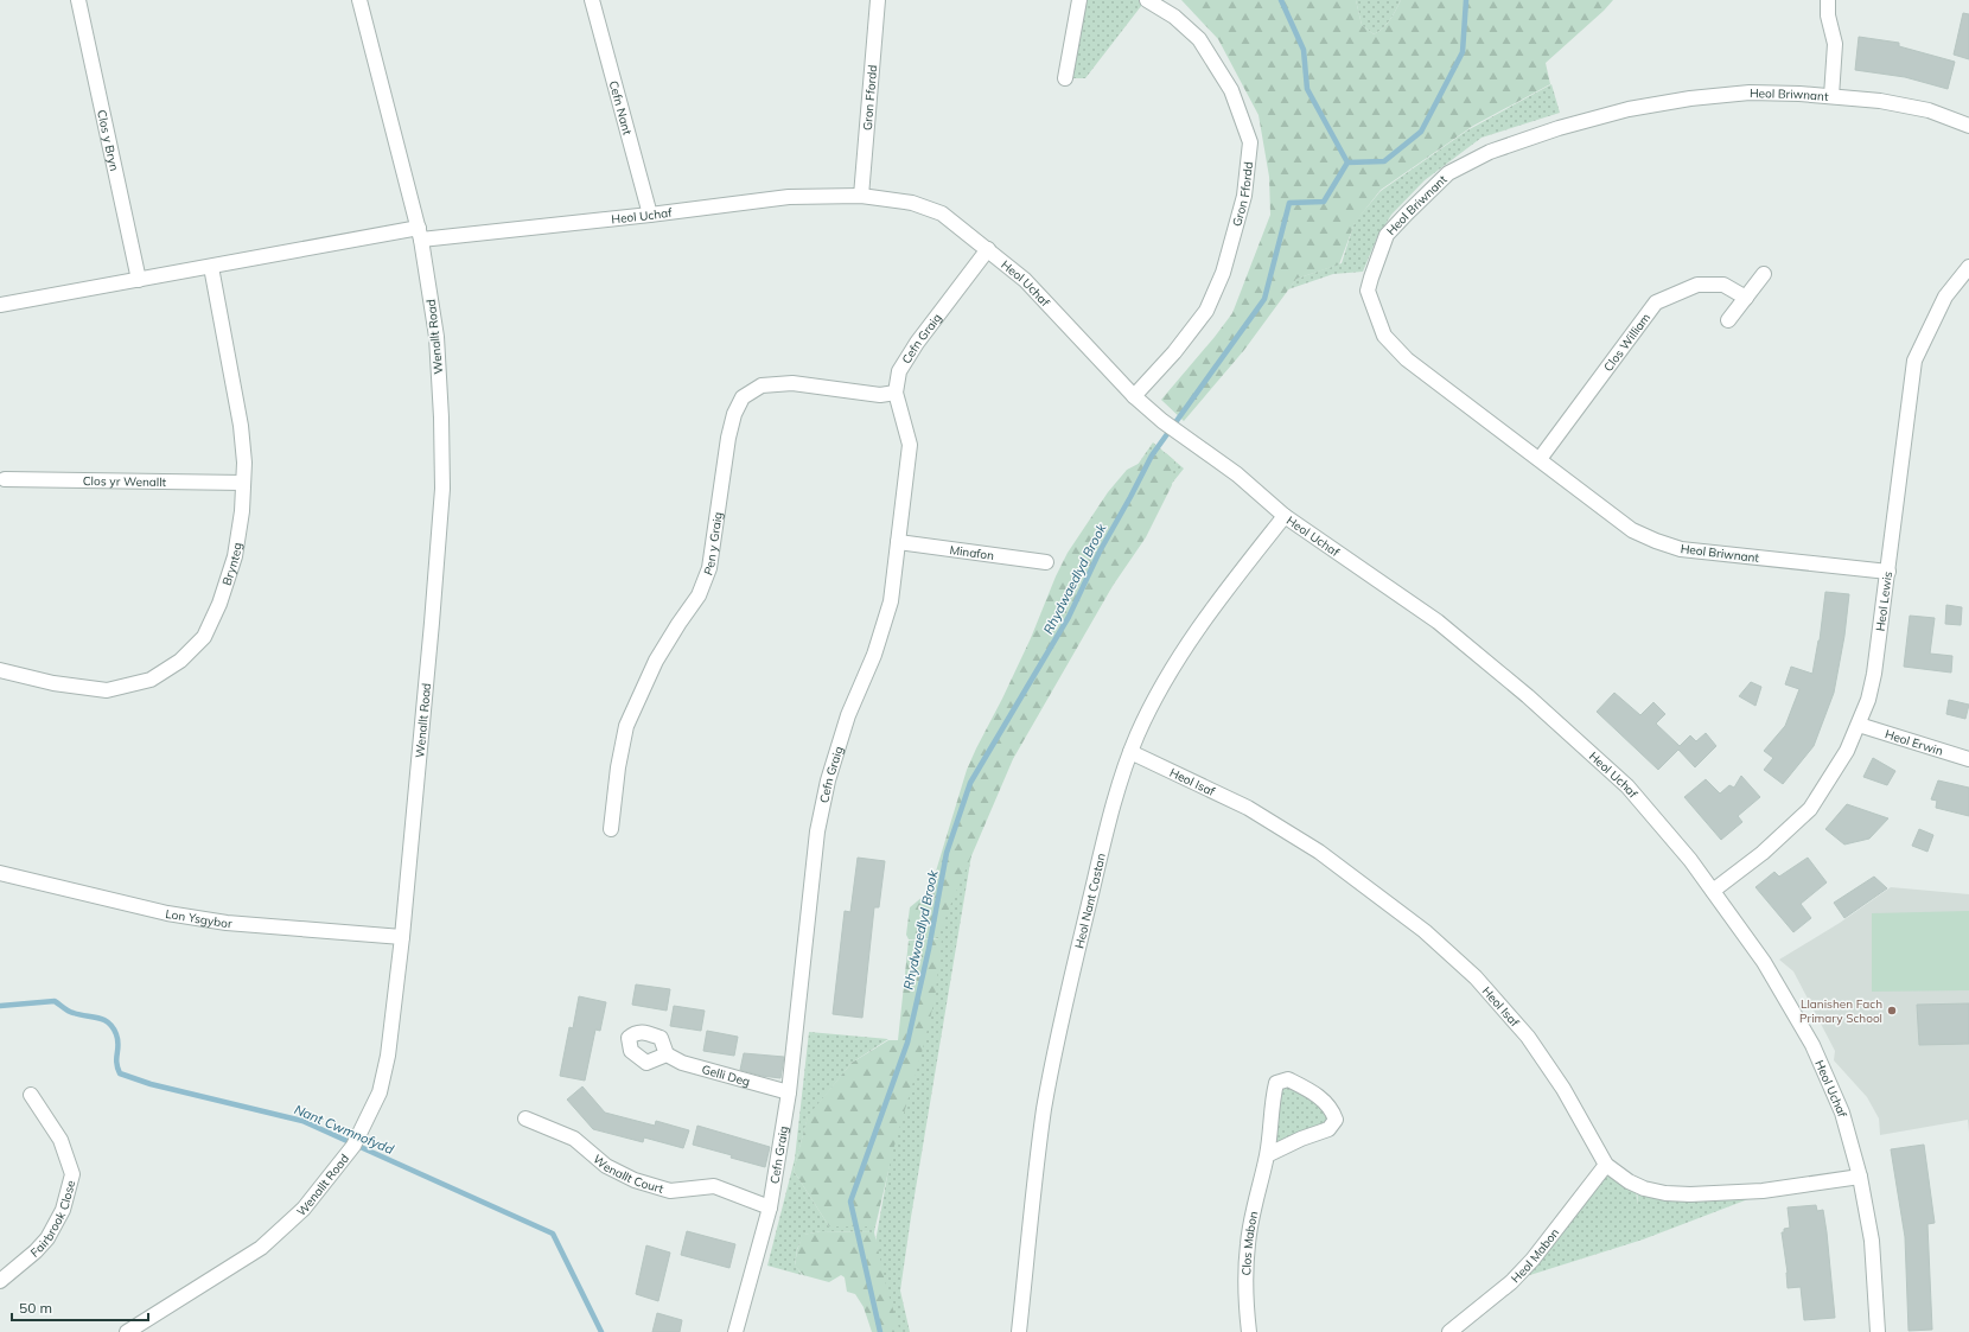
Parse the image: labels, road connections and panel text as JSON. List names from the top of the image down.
{
  "streets": {
    "street": [
      "Heol Briwnant",
      "Gron Ffordd",
      "Cefn Nant",
      "Clos y Bryn",
      "Heol Uchaf",
      "Wenallt Road",
      "Cefn Graig",
      "Clos William",
      "Clos yr Wenallt",
      "Pen y Graig",
      "Minafon",
      "Brynteg",
      "Heol Lewis",
      "Heol Erwin",
      "Heol Isaf",
      "Heol Nant Castan",
      "Lon Ysgybor",
      "Gelli Deg",
      "Wenallt Court",
      "Fairbrook Close",
      "Clos Mabon",
      "Heol Mabon"
    ]
  },
  "crossings": [
    ["Heol Briwnant", "Clos William"],
    ["Heol Briwnant", "Heol Lewis"],
    ["Gron Ffordd", "Heol Uchaf"],
    ["Cefn Nant", "Heol Uchaf"],
    ["Heol Uchaf", "Wenallt Road"],
    ["Heol Uchaf", "Cefn Graig"],
    ["Heol Uchaf", "Heol Lewis"],
    ["Heol Uchaf", "Heol Isaf"],
    ["Heol Uchaf", "Heol Nant Castan"],
    ["Wenallt Road", "Lon Ysgybor"],
    ["Cefn Graig", "Pen y Graig"],
    ["Cefn Graig", "Minafon"],
    ["Cefn Graig", "Gelli Deg"],
    ["Cefn Graig", "Wenallt Court"],
    ["Clos yr Wenallt", "Brynteg"],
    ["Heol Lewis", "Heol Erwin"],
    ["Heol Isaf", "Heol Nant Castan"],
    ["Heol Isaf", "Heol Mabon"]
  ],
  "water": ["Rhydwaedlyd Brook", "Nant Cwmnofydd"],
  "places": ["Llanishen Fach Primary School"],
  "scale_bar": "50 m"
}
